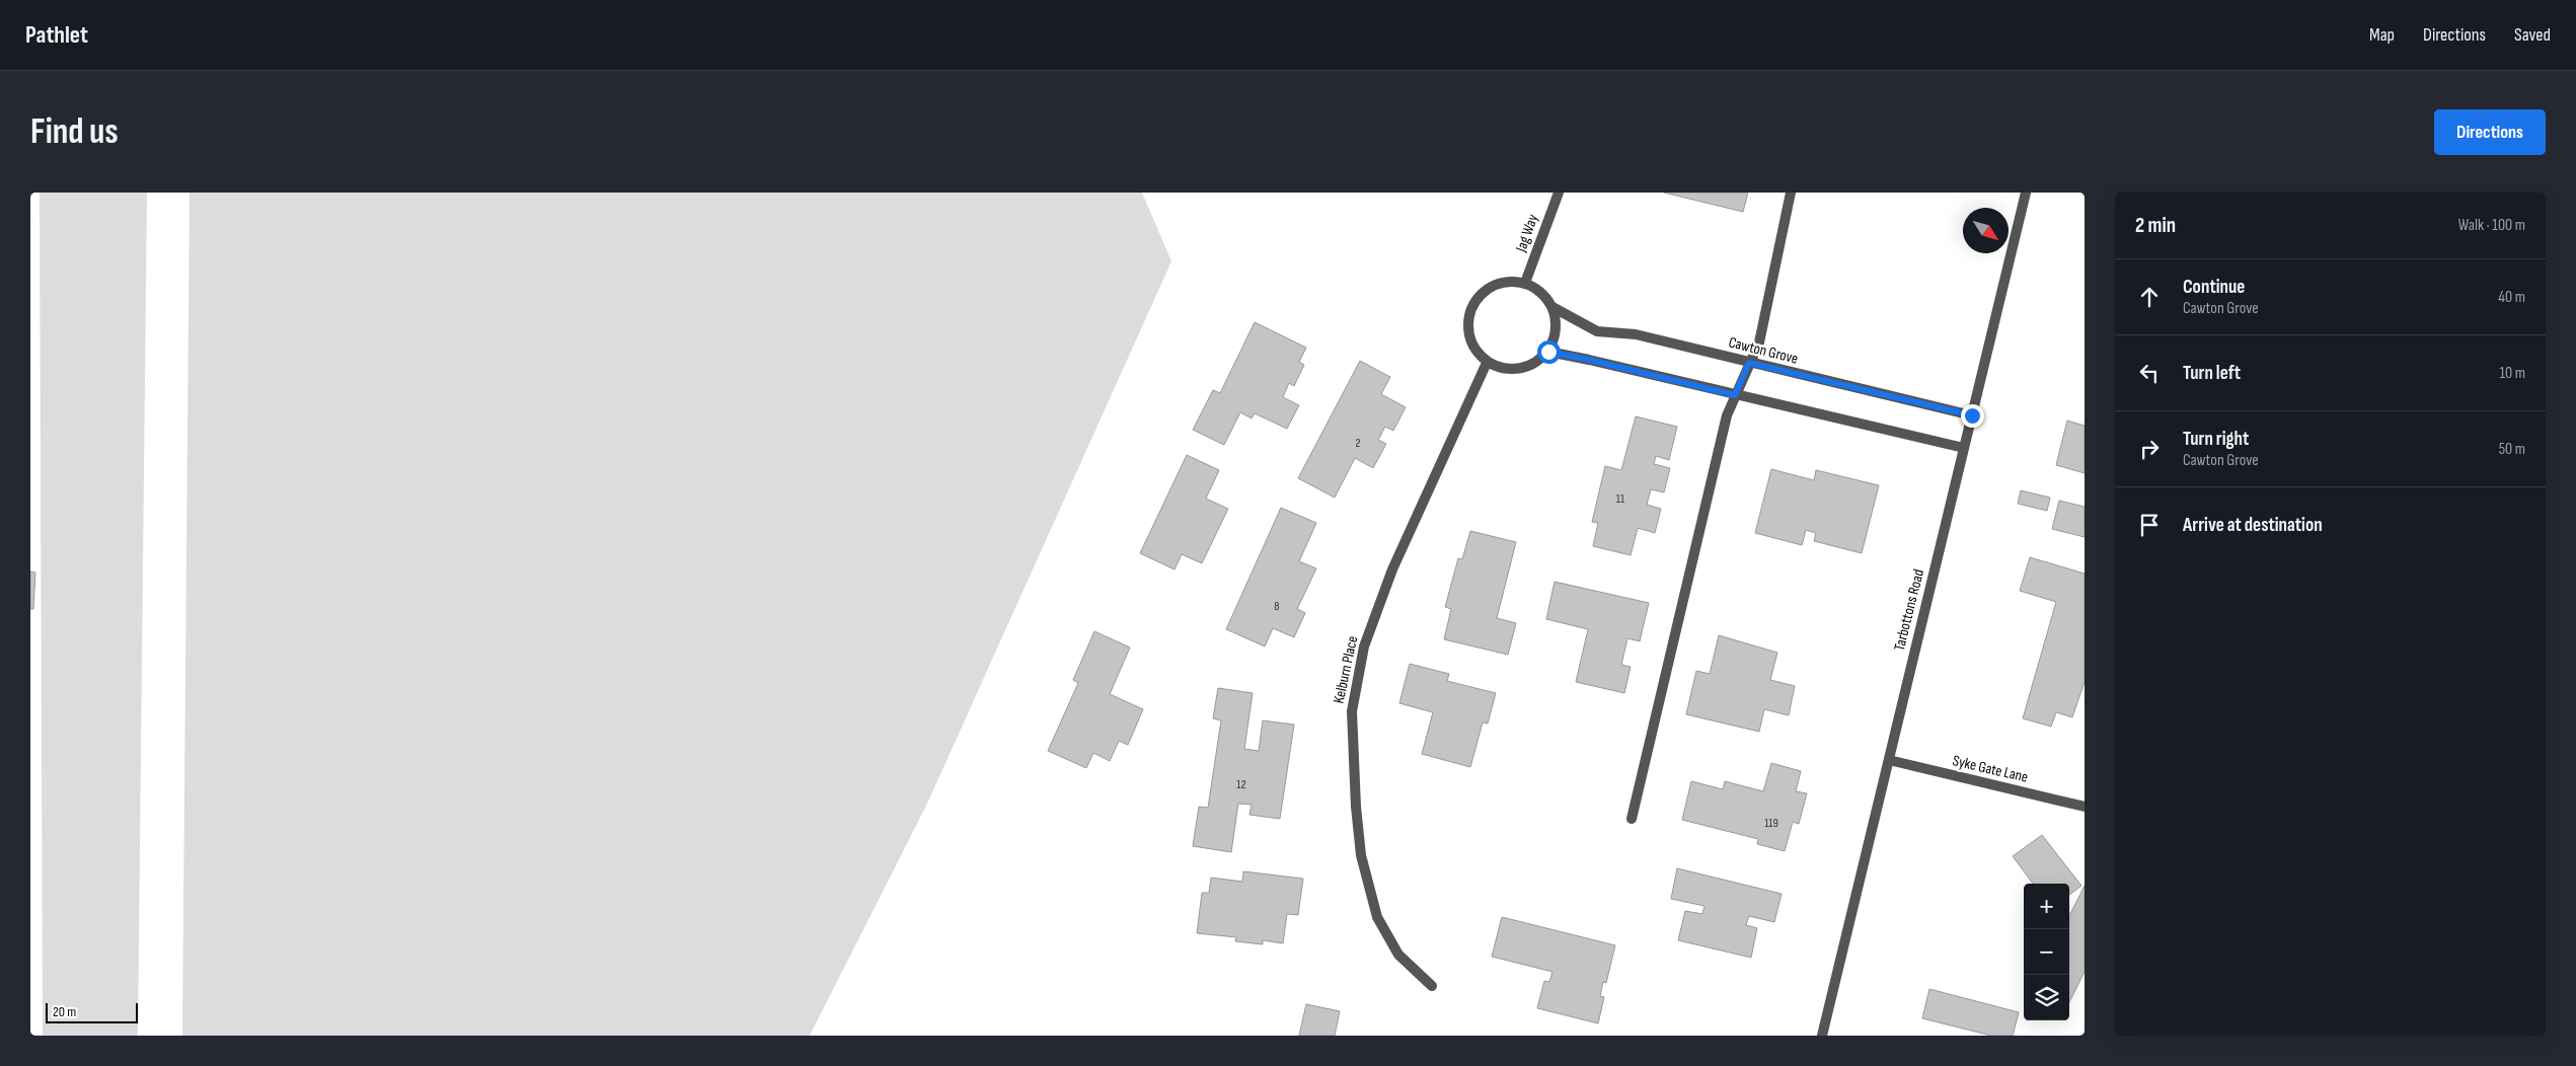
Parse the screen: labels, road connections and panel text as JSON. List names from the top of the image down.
{
  "streets": {
    "street": [
      "Jag Way",
      "Cawton Grove",
      "Tarbottons Road",
      "Kelburn Place",
      "Syke Gate Lane"
    ]
  },
  "crossings": [
    ["Jag Way", "Cawton Grove"],
    ["Jag Way", "Kelburn Place"],
    ["Cawton Grove", "Tarbottons Road"],
    ["Cawton Grove", "Kelburn Place"],
    ["Tarbottons Road", "Syke Gate Lane"]
  ],
  "house_numbers": [
    "2",
    "11",
    "8",
    "12",
    "119"
  ],
  "scale_bar": "20 m",
  "north": "bottom right",
  "page": {
    "header": "Pathlet",
    "nav": ["Map", "Directions", "Saved"],
    "buttons": "Directions",
    "title": "Find us",
    "heading": ["2 min", "Walk · 100 m"],
    "list": [
      ["Continue", "Cawton Grove", "40 m"],
      ["Turn left", "10 m"],
      ["Turn right", "Cawton Grove", "50 m"],
      "Arrive at destination"
    ],
    "map_buttons": ["+", "−"],
    "scale": "20 m"
  }
}
